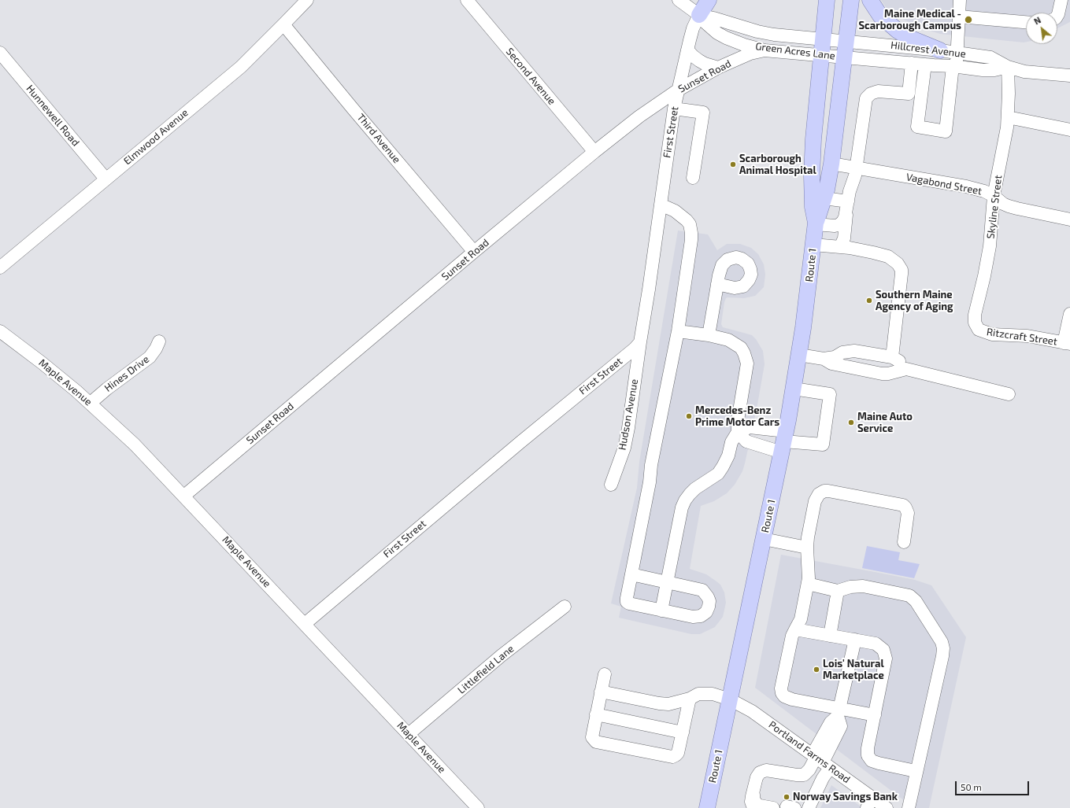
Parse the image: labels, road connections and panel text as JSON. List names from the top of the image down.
{
  "streets": {
    "main road": ["Route 1"],
    "street": [
      "Hillcrest Avenue",
      "Green Acres Lane",
      "Second Avenue",
      "Sunset Road",
      "Hunnewell Road",
      "First Street",
      "Elmwood Avenue",
      "Third Avenue",
      "Vagabond Street",
      "Skyline Street",
      "Ritzcraft Street",
      "Hines Drive",
      "Maple Avenue",
      "Hudson Avenue",
      "Littlefield Lane",
      "Portland Farms Road"
    ]
  },
  "crossings": [
    ["Hillcrest Avenue", "Green Acres Lane"],
    ["Hillcrest Avenue", "Skyline Street"],
    ["Hillcrest Avenue", "Route 1"],
    ["Green Acres Lane", "Sunset Road"],
    ["Green Acres Lane", "First Street"],
    ["Green Acres Lane", "Route 1"],
    ["Second Avenue", "Sunset Road"],
    ["Sunset Road", "First Street"],
    ["Sunset Road", "Third Avenue"],
    ["Sunset Road", "Maple Avenue"],
    ["Hunnewell Road", "Elmwood Avenue"],
    ["First Street", "Maple Avenue"],
    ["First Street", "Hudson Avenue"],
    ["Elmwood Avenue", "Third Avenue"],
    ["Vagabond Street", "Skyline Street"],
    ["Vagabond Street", "Route 1"],
    ["Skyline Street", "Ritzcraft Street"],
    ["Route 1", "Portland Farms Road"],
    ["Hines Drive", "Maple Avenue"],
    ["Maple Avenue", "Littlefield Lane"]
  ],
  "places": [
    "Maine Medical - Scarborough Campus",
    "Scarborough Animal Hospital",
    "Southern Maine Agency of Aging",
    "Mercedes-Benz Prime Motor Cars",
    "Maine Auto Service",
    "Lois' Natural Marketplace",
    "Norway Savings Bank"
  ],
  "scale_bar": "50 m",
  "north": "top left"
}
